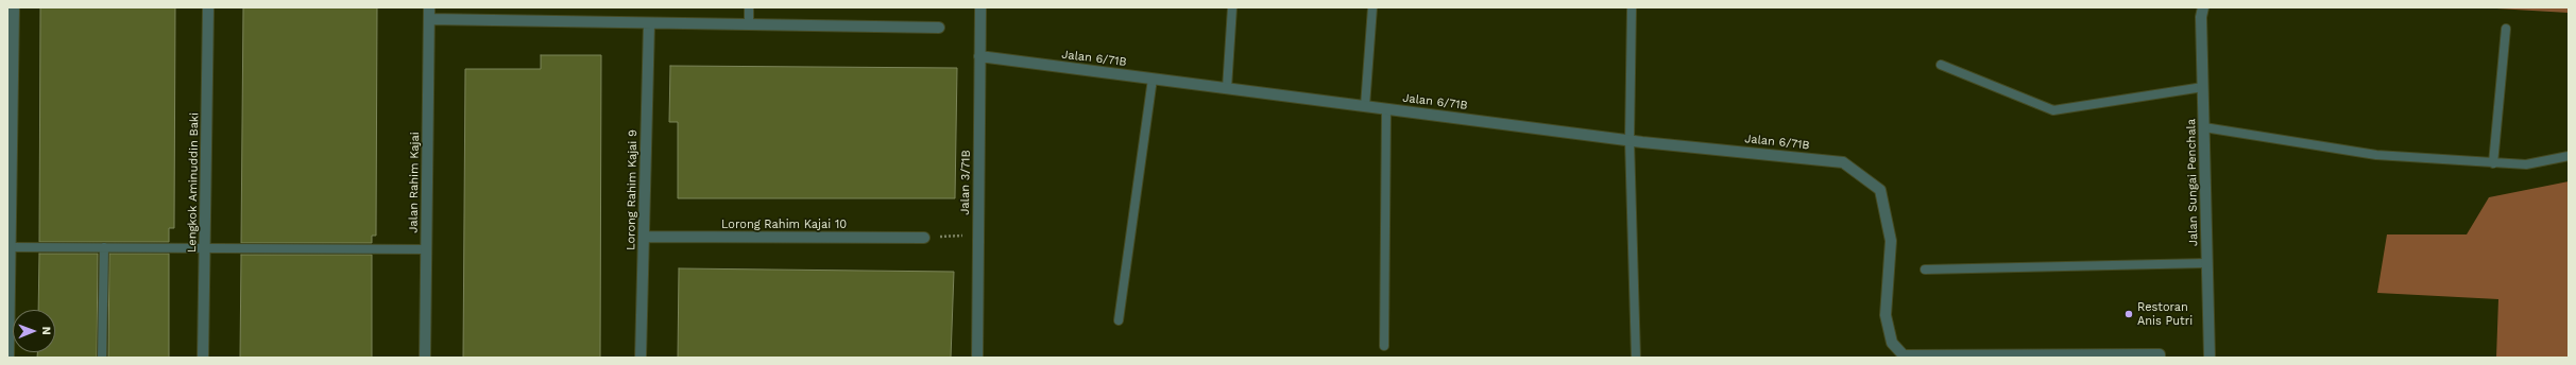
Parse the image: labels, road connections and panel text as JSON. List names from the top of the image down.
{
  "streets": {
    "street": [
      "Jalan 6/71B",
      "Lengkok Aminuddin Baki",
      "Jalan Rahim Kajai",
      "Jalan 3/71B",
      "Jalan Sungai Penchala",
      "Lorong Rahim Kajai 9",
      "Lorong Rahim Kajai 10"
    ]
  },
  "crossings": [
    ["Jalan 6/71B", "Jalan 3/71B"],
    ["Lorong Rahim Kajai 9", "Lorong Rahim Kajai 10"]
  ],
  "places": ["Restoran Anis Putri"],
  "north": "right"
}
